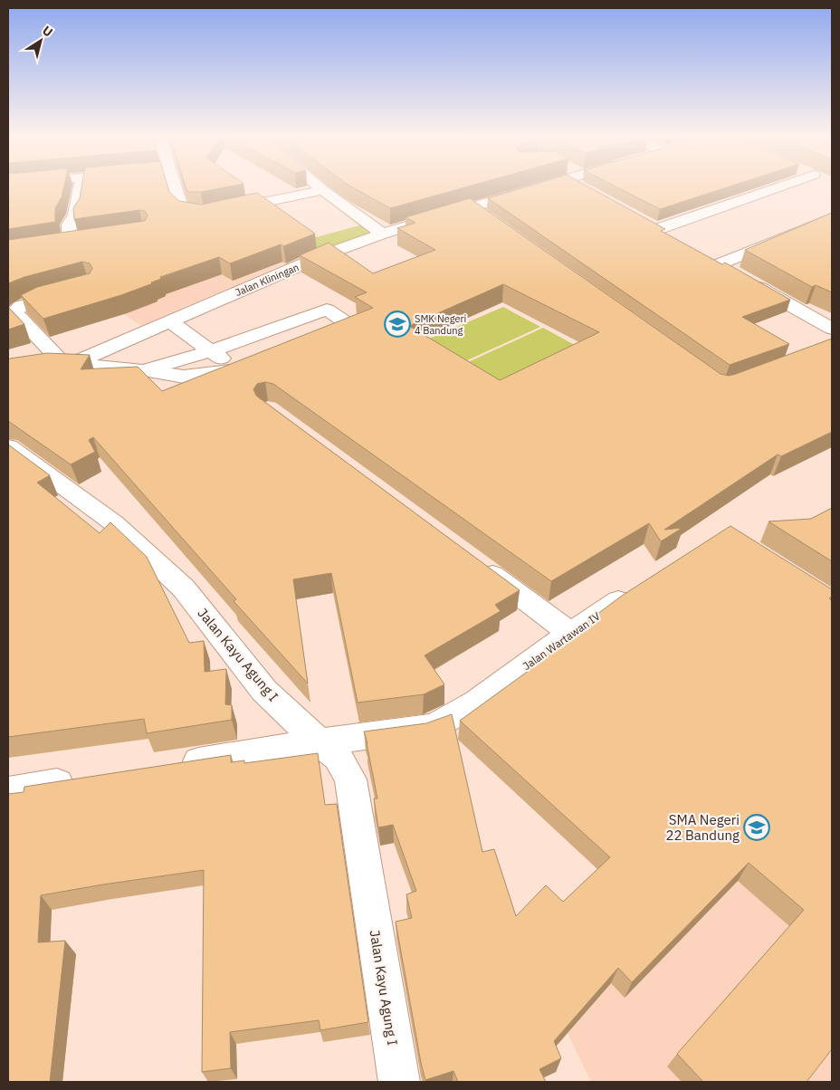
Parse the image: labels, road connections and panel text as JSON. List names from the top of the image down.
{
  "streets": {
    "street": ["Jalan Kliningan", "Jalan Wartawan IV", "Jalan Kayu Agung I"]
  },
  "crossings": [
    ["Jalan Wartawan IV", "Jalan Kayu Agung I"]
  ],
  "places": {
    "school or university": ["SMK Negeri 4 Bandung", "SMA Negeri 22 Bandung"]
  },
  "north": "top right"
}
